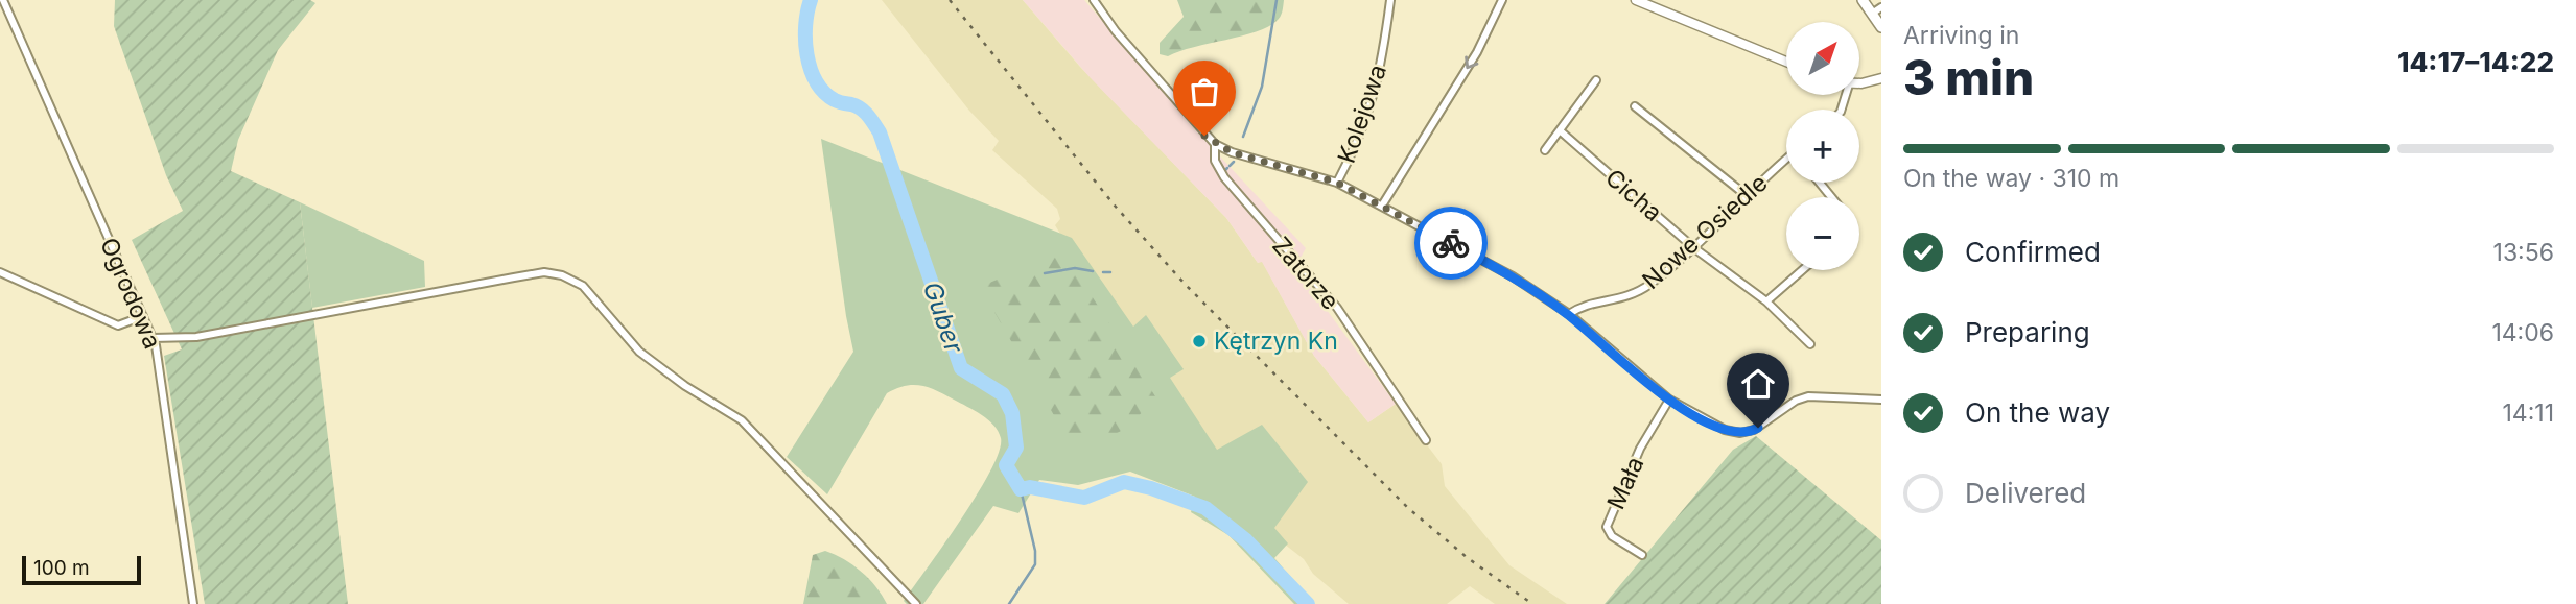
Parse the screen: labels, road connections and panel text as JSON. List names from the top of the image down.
{
  "streets": {
    "street": [
      "Kolejowa",
      "Cicha",
      "Nowe Osiedle",
      "Zatorze",
      "Ogrodowa",
      "Mała"
    ]
  },
  "crossings": [
    ["Cicha", "Nowe Osiedle"]
  ],
  "water": ["Guber"],
  "places": ["Kętrzyn Kn"],
  "scale_bar": "100 m",
  "north": "top right",
  "page": {
    "heading": ["3 min", "Arriving in", "14:17–14:22"],
    "map_buttons": ["+", "−"],
    "bar": "On the way · 310 m",
    "list": [
      ["Confirmed", "13:56"],
      ["Preparing", "14:06"],
      ["On the way", "14:11"],
      "Delivered"
    ],
    "scale": "100 m"
  }
}
